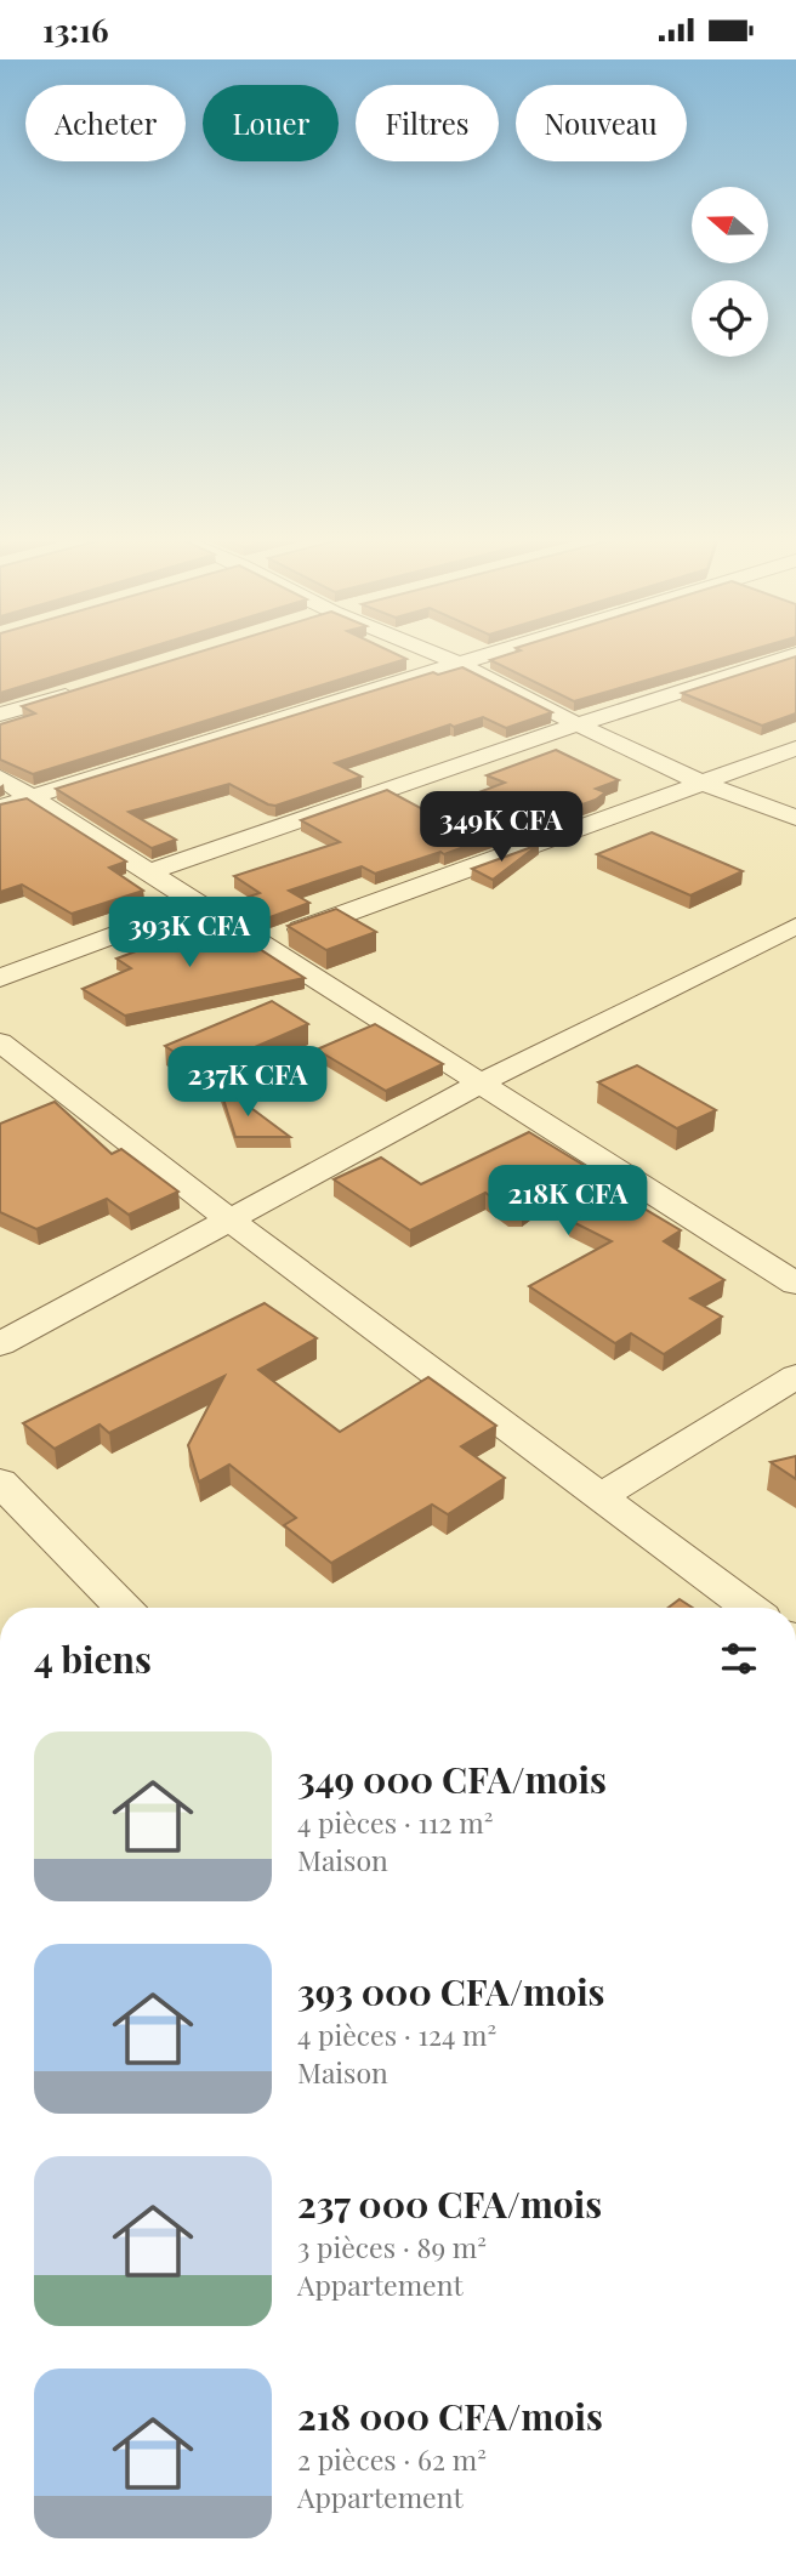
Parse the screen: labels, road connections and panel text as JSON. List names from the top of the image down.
{
  "north": "left",
  "page": {
    "status": "13:16",
    "chip": [
      "Acheter",
      "Louer",
      "Filtres",
      "Nouveau"
    ],
    "price": [
      "349K CFA",
      "393K CFA",
      "237K CFA",
      "218K CFA"
    ],
    "heading": "4 biens",
    "list": [
      {
        "name": "349 000 CFA/mois",
        "note": "4 pièces · 112 m² · Maison"
      },
      {
        "name": "393 000 CFA/mois",
        "note": "4 pièces · 124 m² · Maison"
      },
      {
        "name": "237 000 CFA/mois",
        "note": "3 pièces · 89 m² · Appartement"
      },
      {
        "name": "218 000 CFA/mois",
        "note": "2 pièces · 62 m² · Appartement"
      }
    ]
  }
}
